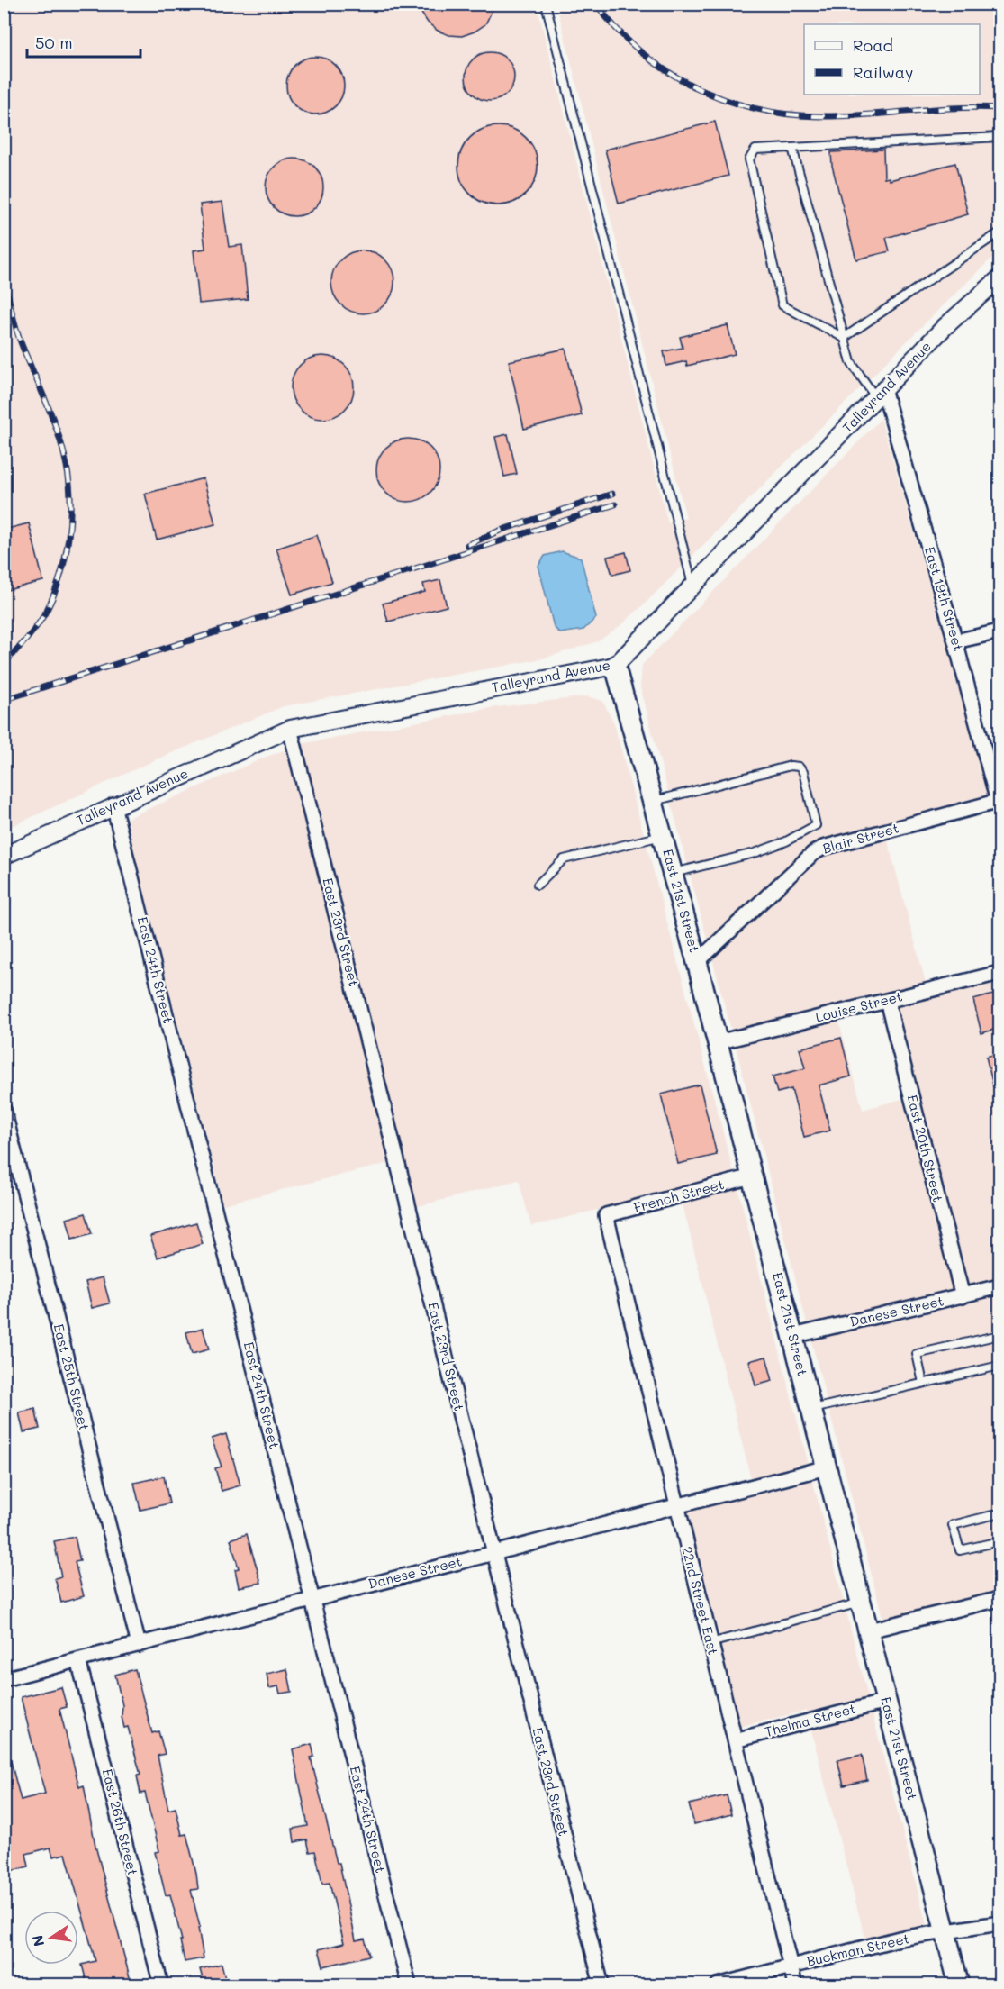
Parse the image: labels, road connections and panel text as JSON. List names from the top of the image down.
{
  "streets": {
    "main road": ["East 21st Street"],
    "street": [
      "Talleyrand Avenue",
      "East 19th Street",
      "Blair Street",
      "East 23rd Street",
      "East 24th Street",
      "Louise Street",
      "East 20th Street",
      "French Street",
      "Danese Street",
      "East 25th Street",
      "22nd Street East",
      "Thelma Street",
      "East 26th Street",
      "Buckman Street"
    ]
  },
  "crossings": [
    ["Talleyrand Avenue", "East 19th Street"],
    ["Talleyrand Avenue", "East 21st Street"],
    ["Talleyrand Avenue", "East 23rd Street"],
    ["Talleyrand Avenue", "East 24th Street"],
    ["East 19th Street", "Blair Street"],
    ["Blair Street", "East 21st Street"],
    ["East 21st Street", "Louise Street"],
    ["East 21st Street", "French Street"],
    ["East 21st Street", "Danese Street"],
    ["East 21st Street", "Thelma Street"],
    ["East 21st Street", "Buckman Street"],
    ["East 23rd Street", "Danese Street"],
    ["East 24th Street", "Danese Street"],
    ["Louise Street", "East 20th Street"],
    ["East 20th Street", "Danese Street"],
    ["French Street", "22nd Street East"],
    ["Danese Street", "East 25th Street"],
    ["Danese Street", "22nd Street East"],
    ["Danese Street", "East 26th Street"],
    ["22nd Street East", "Thelma Street"],
    ["22nd Street East", "Buckman Street"]
  ],
  "legend": ["Road", "Railway"],
  "scale_bar": "50 m",
  "north": "left"
}
